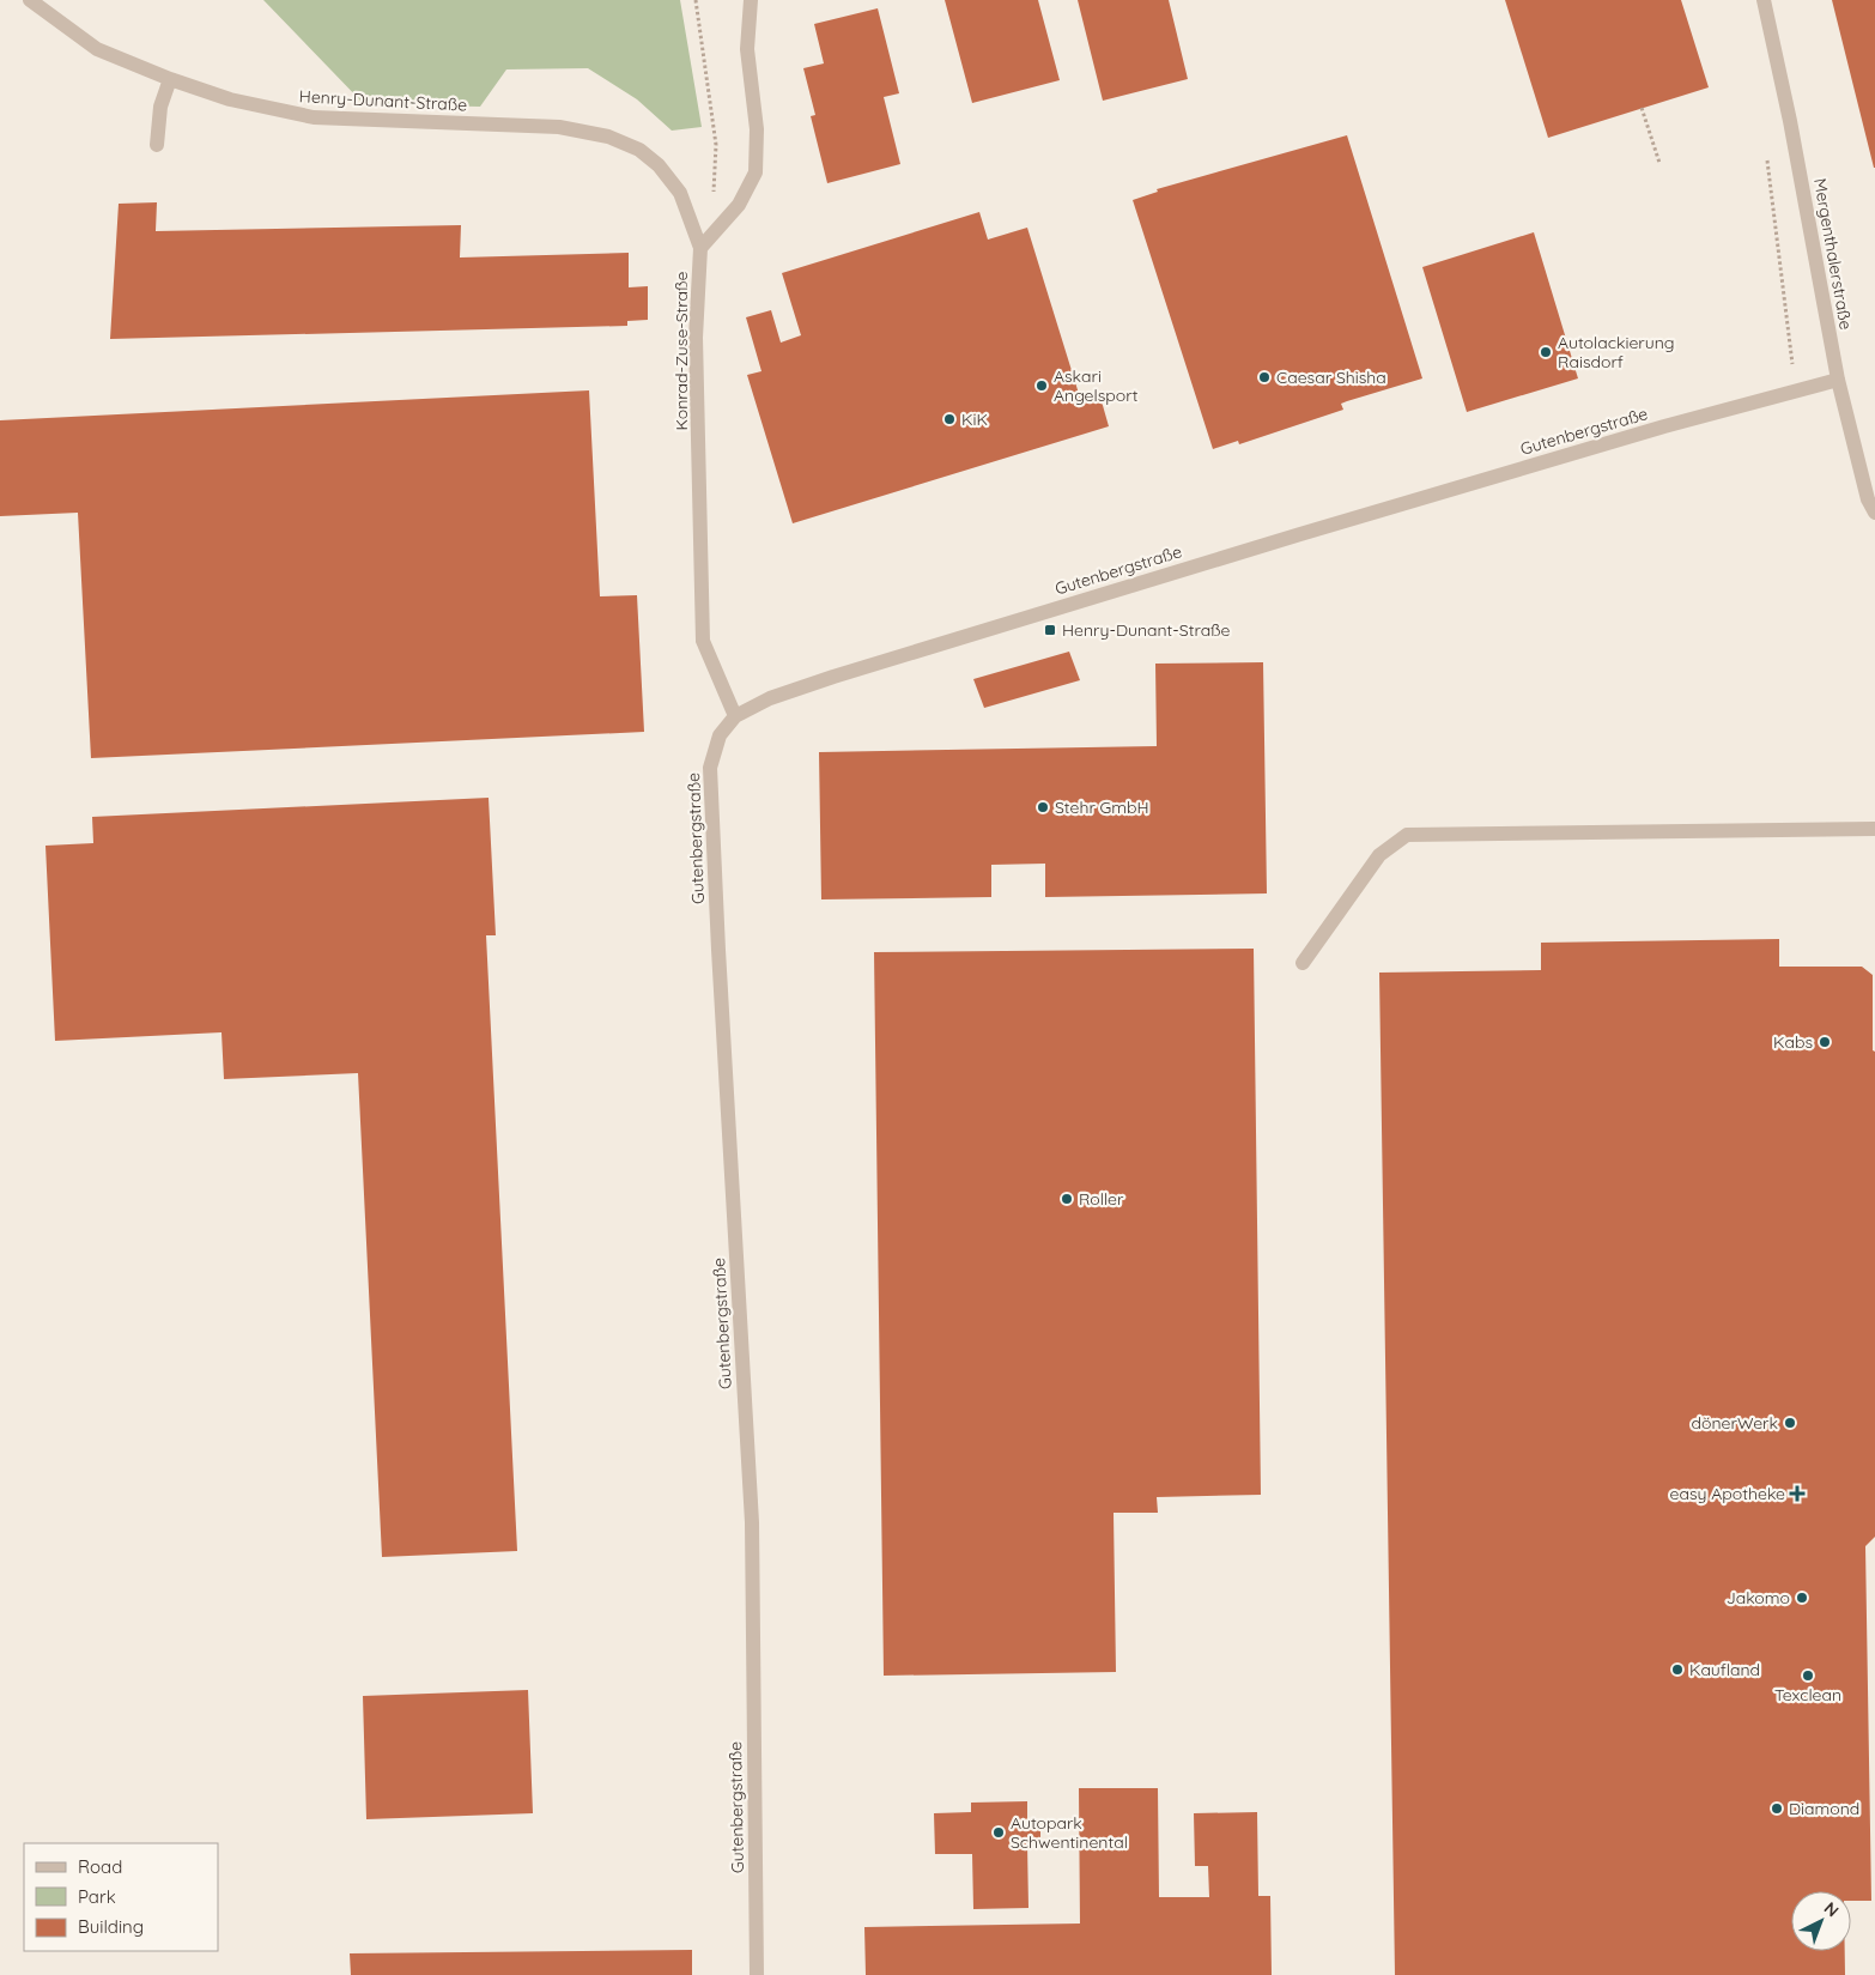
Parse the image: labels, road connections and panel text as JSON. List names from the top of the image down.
{
  "streets": {
    "street": [
      "Henry-Dunant-Straße",
      "Mergenthalerstraße",
      "Konrad-Zuse-Straße",
      "Gutenbergstraße"
    ]
  },
  "crossings": [
    ["Henry-Dunant-Straße", "Konrad-Zuse-Straße"],
    ["Mergenthalerstraße", "Gutenbergstraße"],
    ["Konrad-Zuse-Straße", "Gutenbergstraße"]
  ],
  "places": {
    "other": [
      "Autolackierung Raisdorf",
      "Caesar Shisha",
      "Askari Angelsport",
      "KiK",
      "Stehr GmbH",
      "Kabs",
      "Roller",
      "dönerWerk",
      "Jakomo",
      "Kaufland",
      "Texclean",
      "Diamond",
      "Autopark Schwentinental"
    ],
    "transit": ["Henry-Dunant-Straße"],
    "health": ["easy Apotheke"]
  },
  "legend": ["Road", "Park", "Building"],
  "north": "top right"
}
